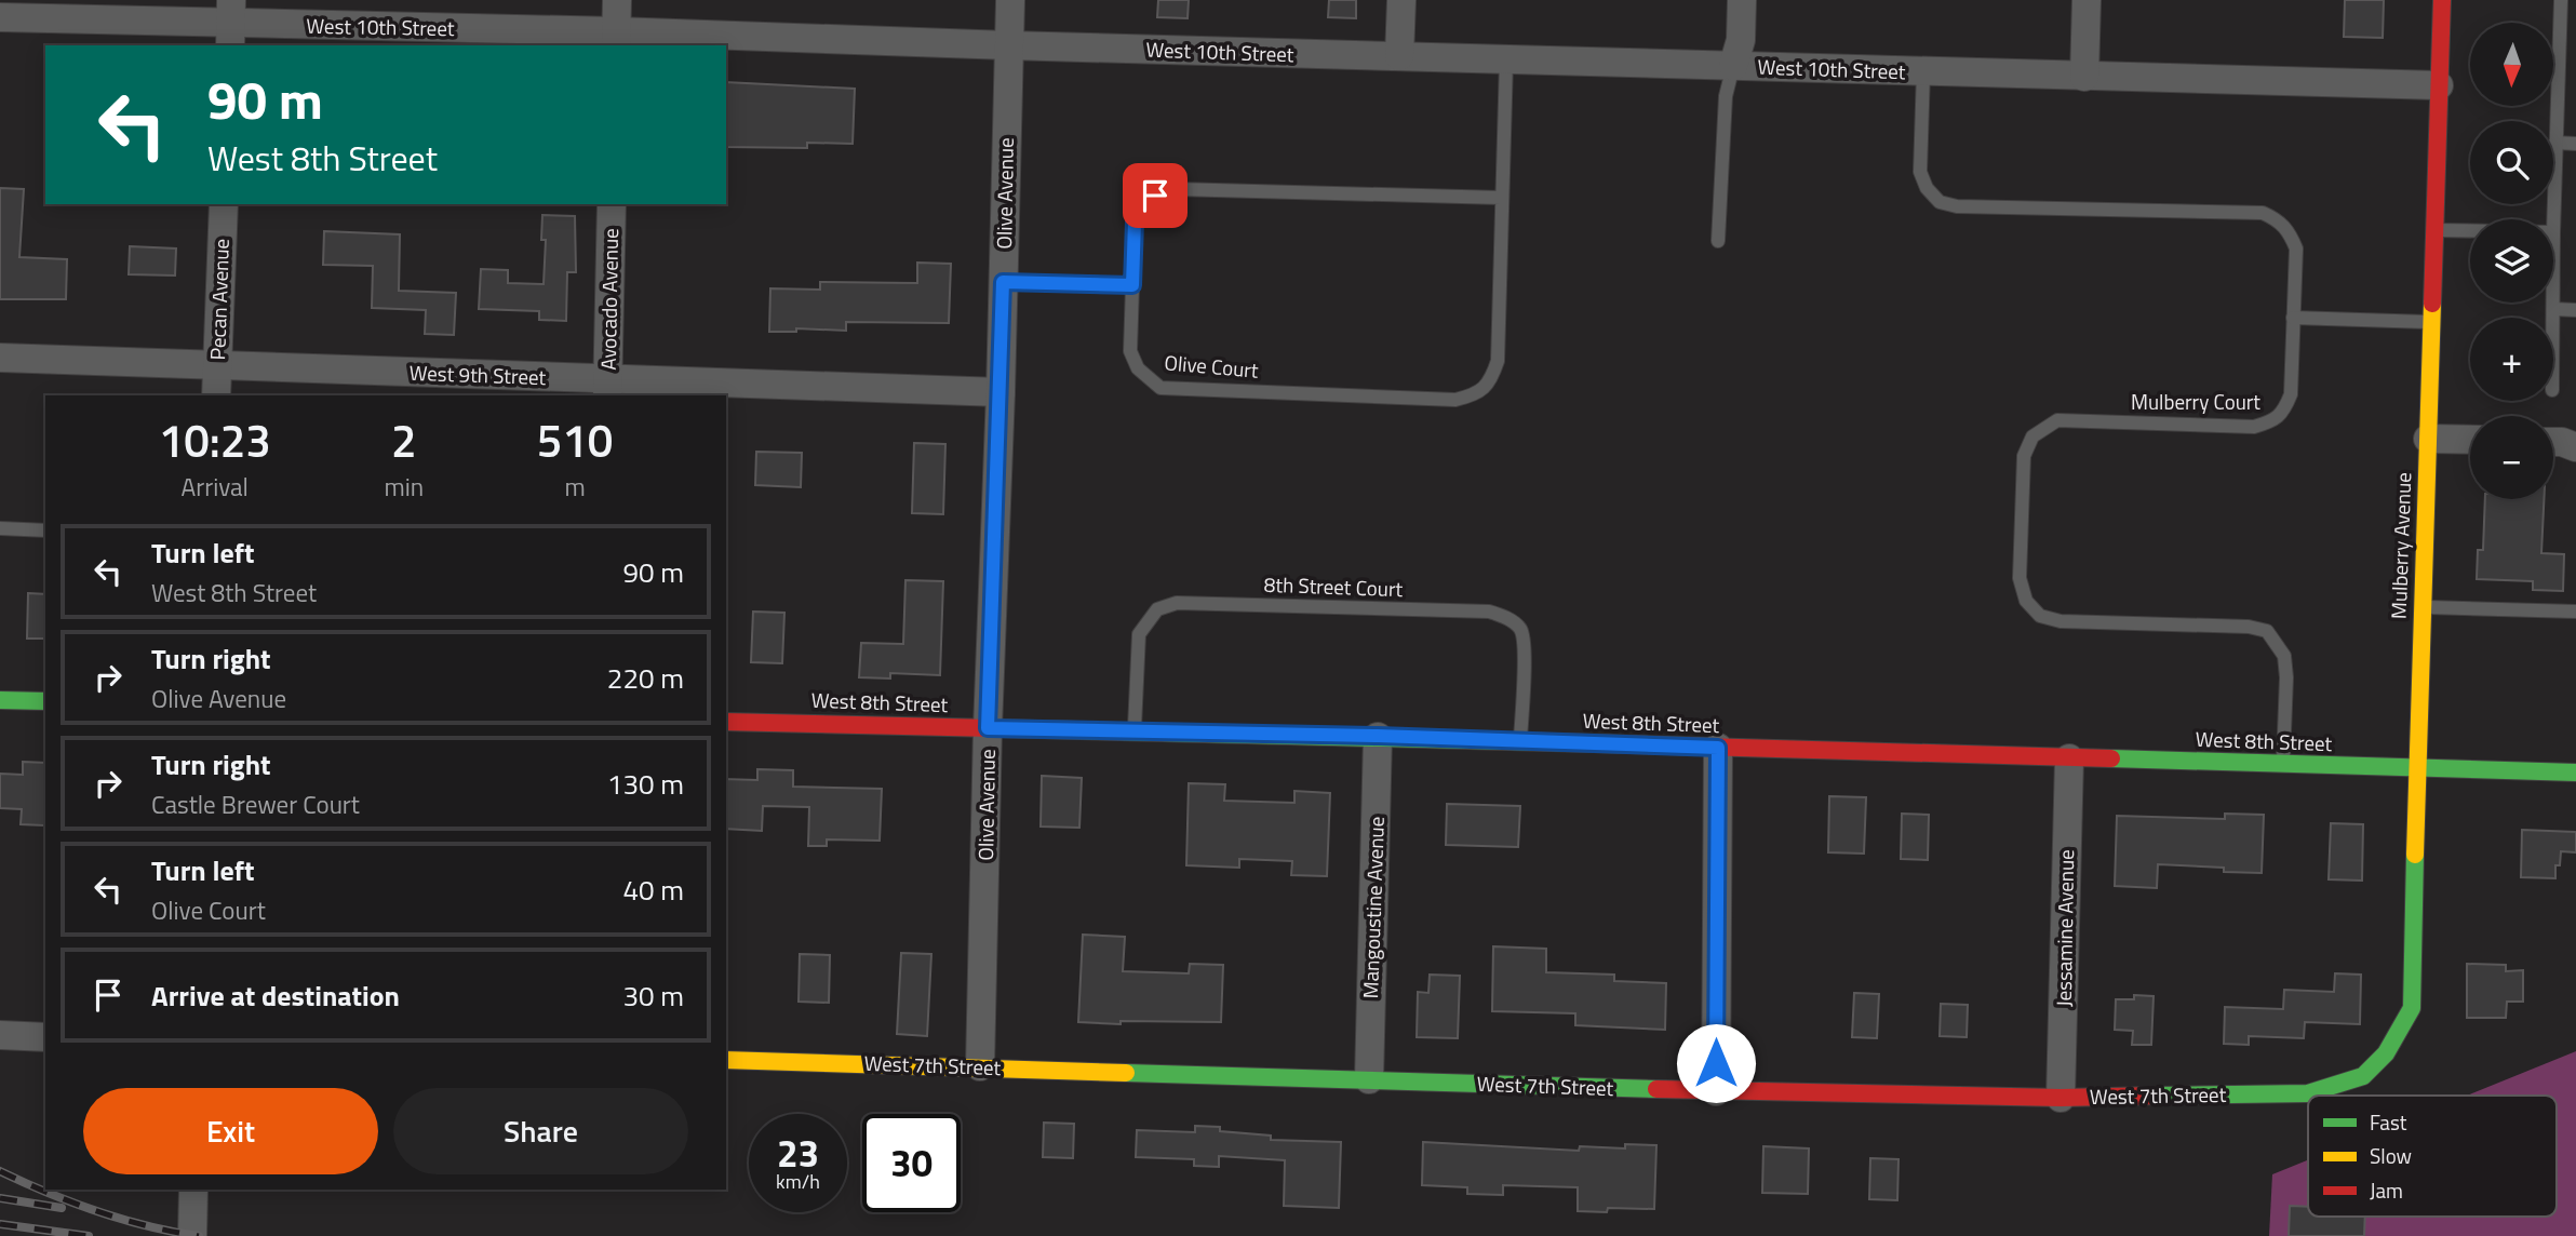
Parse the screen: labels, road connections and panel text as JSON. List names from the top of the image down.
{
  "streets": {
    "street": [
      "West 10th Street",
      "Olive Avenue",
      "Pecan Avenue",
      "Avocado Avenue",
      "West 9th Street",
      "Mulberry Avenue",
      "West 8th Street",
      "Mangoustine Avenue",
      "Jessamine Avenue",
      "West 7th Street"
    ],
    "lane": ["Olive Court", "Mulberry Court", "8th Street Court"]
  },
  "crossings": [
    ["West 10th Street", "Olive Avenue"],
    ["West 10th Street", "Olive Court"],
    ["West 10th Street", "Mulberry Court"],
    ["West 10th Street", "Mulberry Avenue"],
    ["Olive Avenue", "West 9th Street"],
    ["Olive Avenue", "West 8th Street"],
    ["Olive Avenue", "West 7th Street"],
    ["Pecan Avenue", "West 9th Street"],
    ["Avocado Avenue", "West 9th Street"],
    ["Mulberry Court", "West 8th Street"],
    ["Mulberry Avenue", "West 8th Street"],
    ["Mulberry Avenue", "West 7th Street"],
    ["8th Street Court", "West 8th Street"],
    ["West 8th Street", "Mangoustine Avenue"],
    ["West 8th Street", "Jessamine Avenue"],
    ["Mangoustine Avenue", "West 7th Street"],
    ["Jessamine Avenue", "West 7th Street"]
  ],
  "legend": ["Fast", "Slow", "Jam"],
  "north": "bottom",
  "page": {
    "map_buttons": ["+", "−"],
    "turn": ["90 m", "West 8th Street"],
    "eta": [
      "10:23",
      "Arrival",
      "2",
      "min",
      "510",
      "m"
    ],
    "list": [
      {
        "name": "Turn left",
        "note": "West 8th Street",
        "value": "90 m"
      },
      {
        "name": "Turn right",
        "note": "Olive Avenue",
        "value": "220 m"
      },
      {
        "name": "Turn right",
        "note": "Castle Brewer Court",
        "value": "130 m"
      },
      {
        "name": "Turn left",
        "note": "Olive Court",
        "value": "40 m"
      },
      {
        "name": "Arrive at destination",
        "value": "30 m"
      }
    ],
    "buttons": ["Exit", "Share"],
    "speed": "23 km/h",
    "limit": "30"
  }
}
